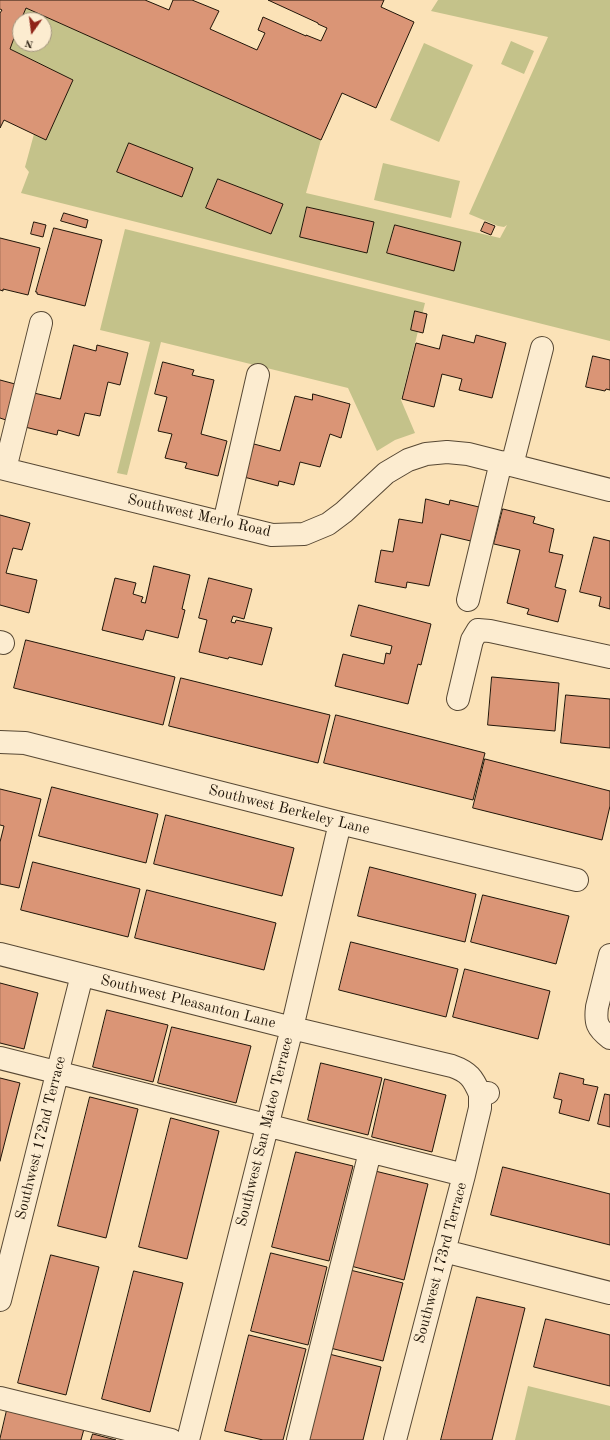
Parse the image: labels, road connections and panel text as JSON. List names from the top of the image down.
{
  "streets": {
    "street": [
      "Southwest Merlo Road",
      "Southwest Berkeley Lane",
      "Southwest Pleasanton Lane",
      "Southwest San Mateo Terrace",
      "Southwest 172nd Terrace",
      "Southwest 173rd Terrace"
    ]
  },
  "crossings": [
    ["Southwest Berkeley Lane", "Southwest San Mateo Terrace"],
    ["Southwest Pleasanton Lane", "Southwest San Mateo Terrace"],
    ["Southwest Pleasanton Lane", "Southwest 172nd Terrace"],
    ["Southwest Pleasanton Lane", "Southwest 173rd Terrace"]
  ],
  "north": "bottom"
}
